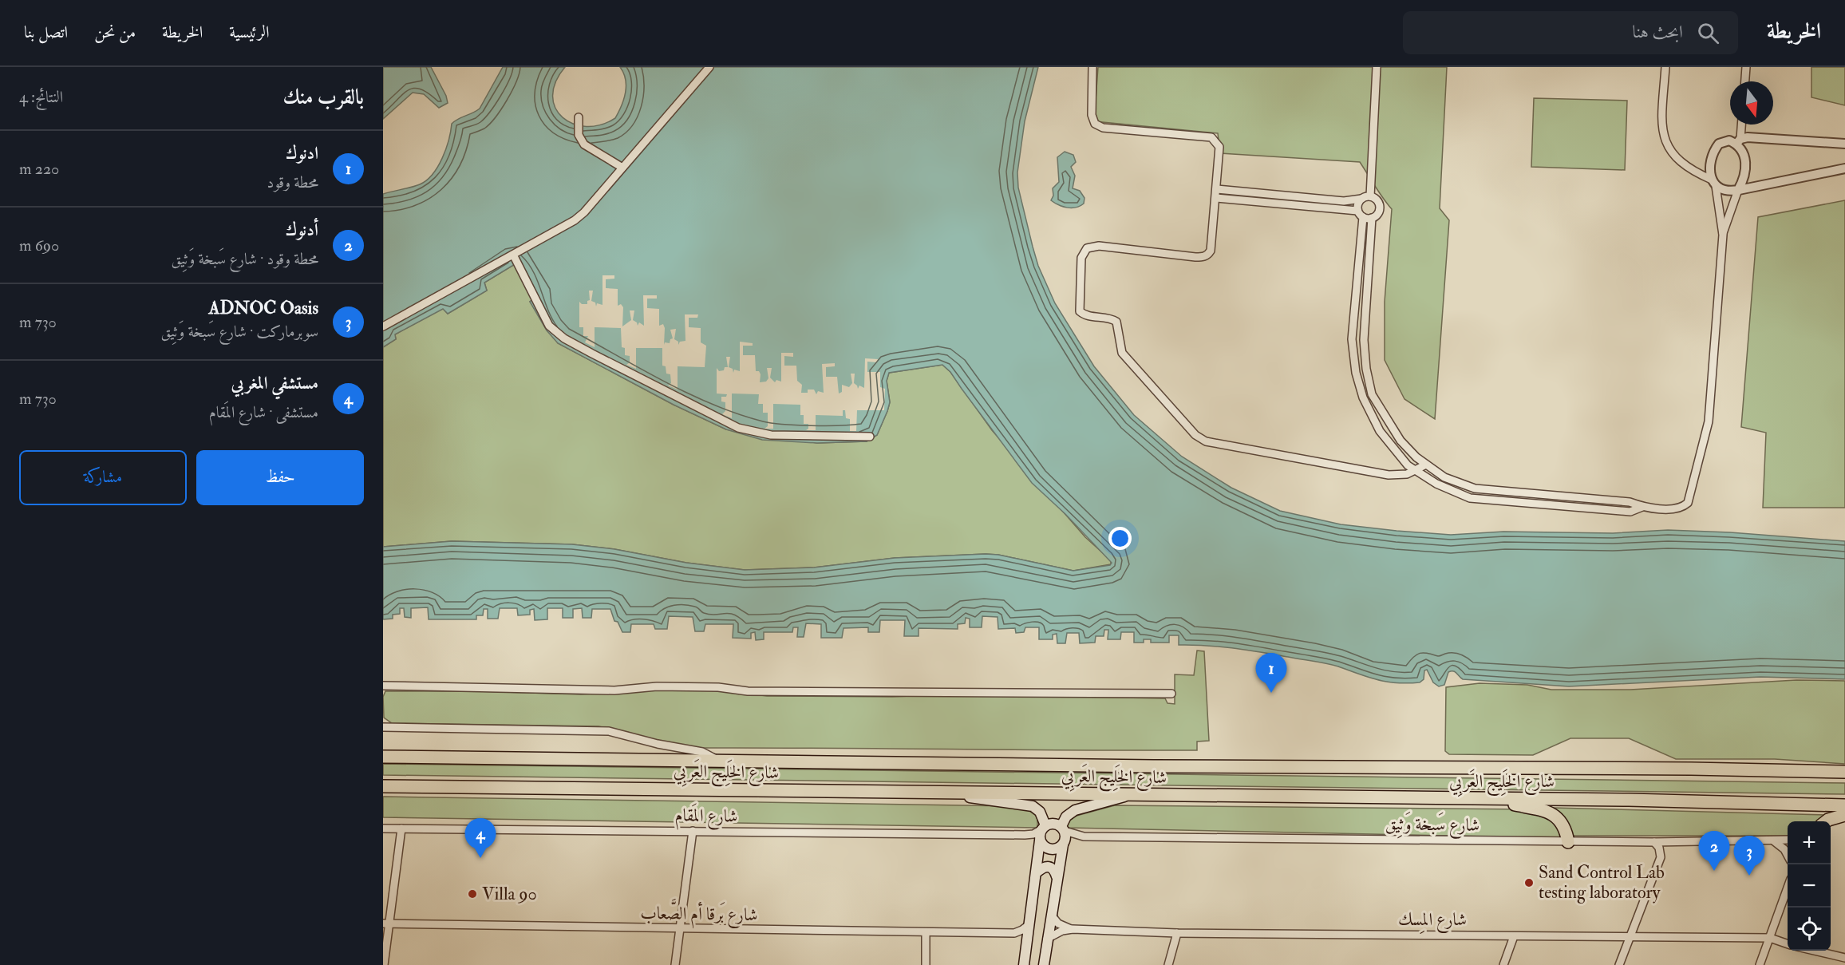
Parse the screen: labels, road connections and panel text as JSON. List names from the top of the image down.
{
  "streets": {
    "highway": ["شارع الخَلِيج العَربِي"],
    "street": [
      "شارع المَقام",
      "شارع سَبخة وَثِيق",
      "شارع بَرقا أم الصَّعاب",
      "شارع المِسك"
    ]
  },
  "crossings": [
    ["شارع المَقام", "شارع سَبخة وَثِيق"]
  ],
  "places": ["Sand Control Lab testing laboratory", "Villa 90"],
  "north": "bottom",
  "page": {
    "header": "الخريطة",
    "search": "ابحث هنا",
    "nav": [
      "الرئيسية",
      "الخريطة",
      "من نحن",
      "اتصل بنا"
    ],
    "heading": ["بالقرب منك", "النتائج: 4"],
    "list": [
      {
        "mark": "1",
        "name": "ادنوك",
        "note": "محطة وقود",
        "value": "220 m"
      },
      {
        "mark": "2",
        "name": "أدنوك",
        "note": "محطة وقود · شارع سَبخة وَثِيق",
        "value": "690 m"
      },
      {
        "mark": "3",
        "name": "ADNOC Oasis",
        "note": "سوبرماركت · شارع سَبخة وَثِيق",
        "value": "730 m"
      },
      {
        "mark": "4",
        "name": "مستشفي المغربي",
        "note": "مستشفى · شارع المَقام",
        "value": "730 m"
      }
    ],
    "buttons": ["حفظ", "مشاركة"],
    "pins": [
      "1",
      "4",
      "2",
      "3"
    ],
    "map_buttons": ["+", "−"]
  }
}
